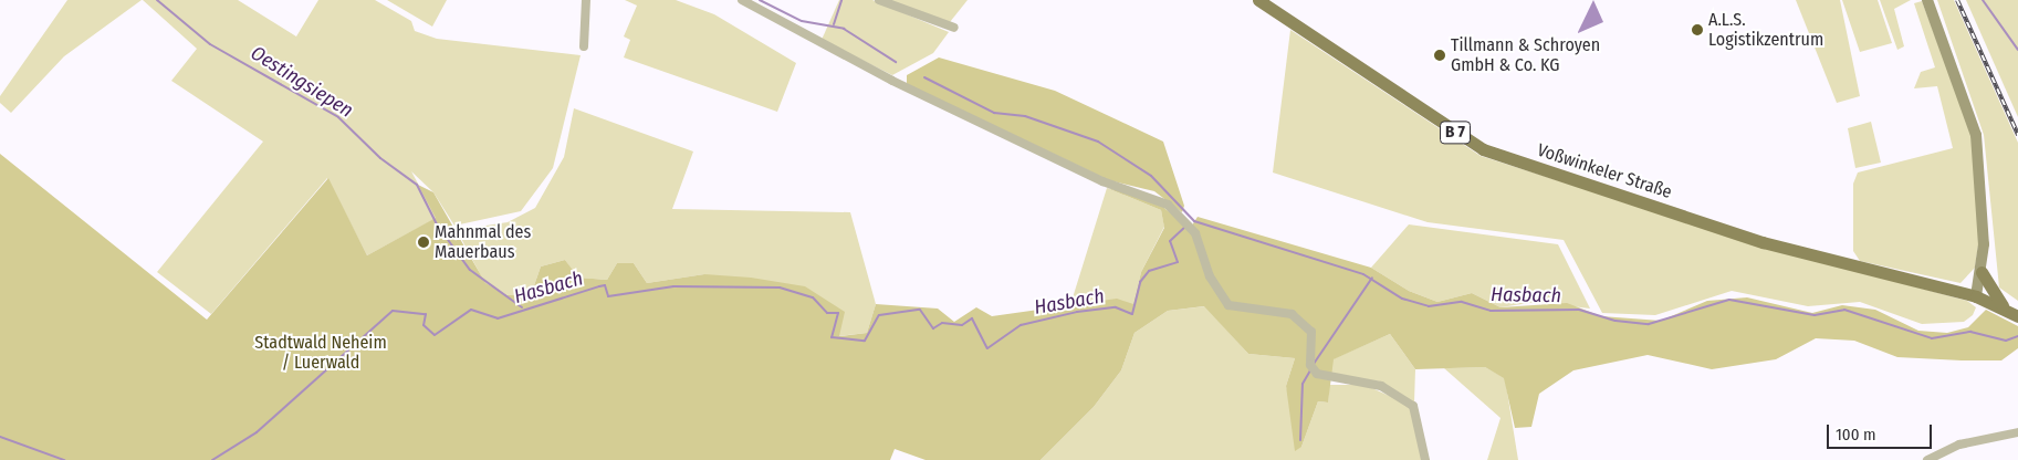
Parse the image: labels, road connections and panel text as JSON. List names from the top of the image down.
{
  "streets": {
    "main road": ["B 7", "Voßwinkeler Straße"]
  },
  "crossings": [
    ["B 7", "Voßwinkeler Straße"]
  ],
  "water": ["Oestingsiepen", "Hasbach"],
  "parks": ["Stadtwald Neheim / Luerwald"],
  "places": ["A.L.S. Logistikzentrum", "Tillmann & Schroyen GmbH & Co. KG", "Mahnmal des Mauerbaus"],
  "scale_bar": "100 m"
}
